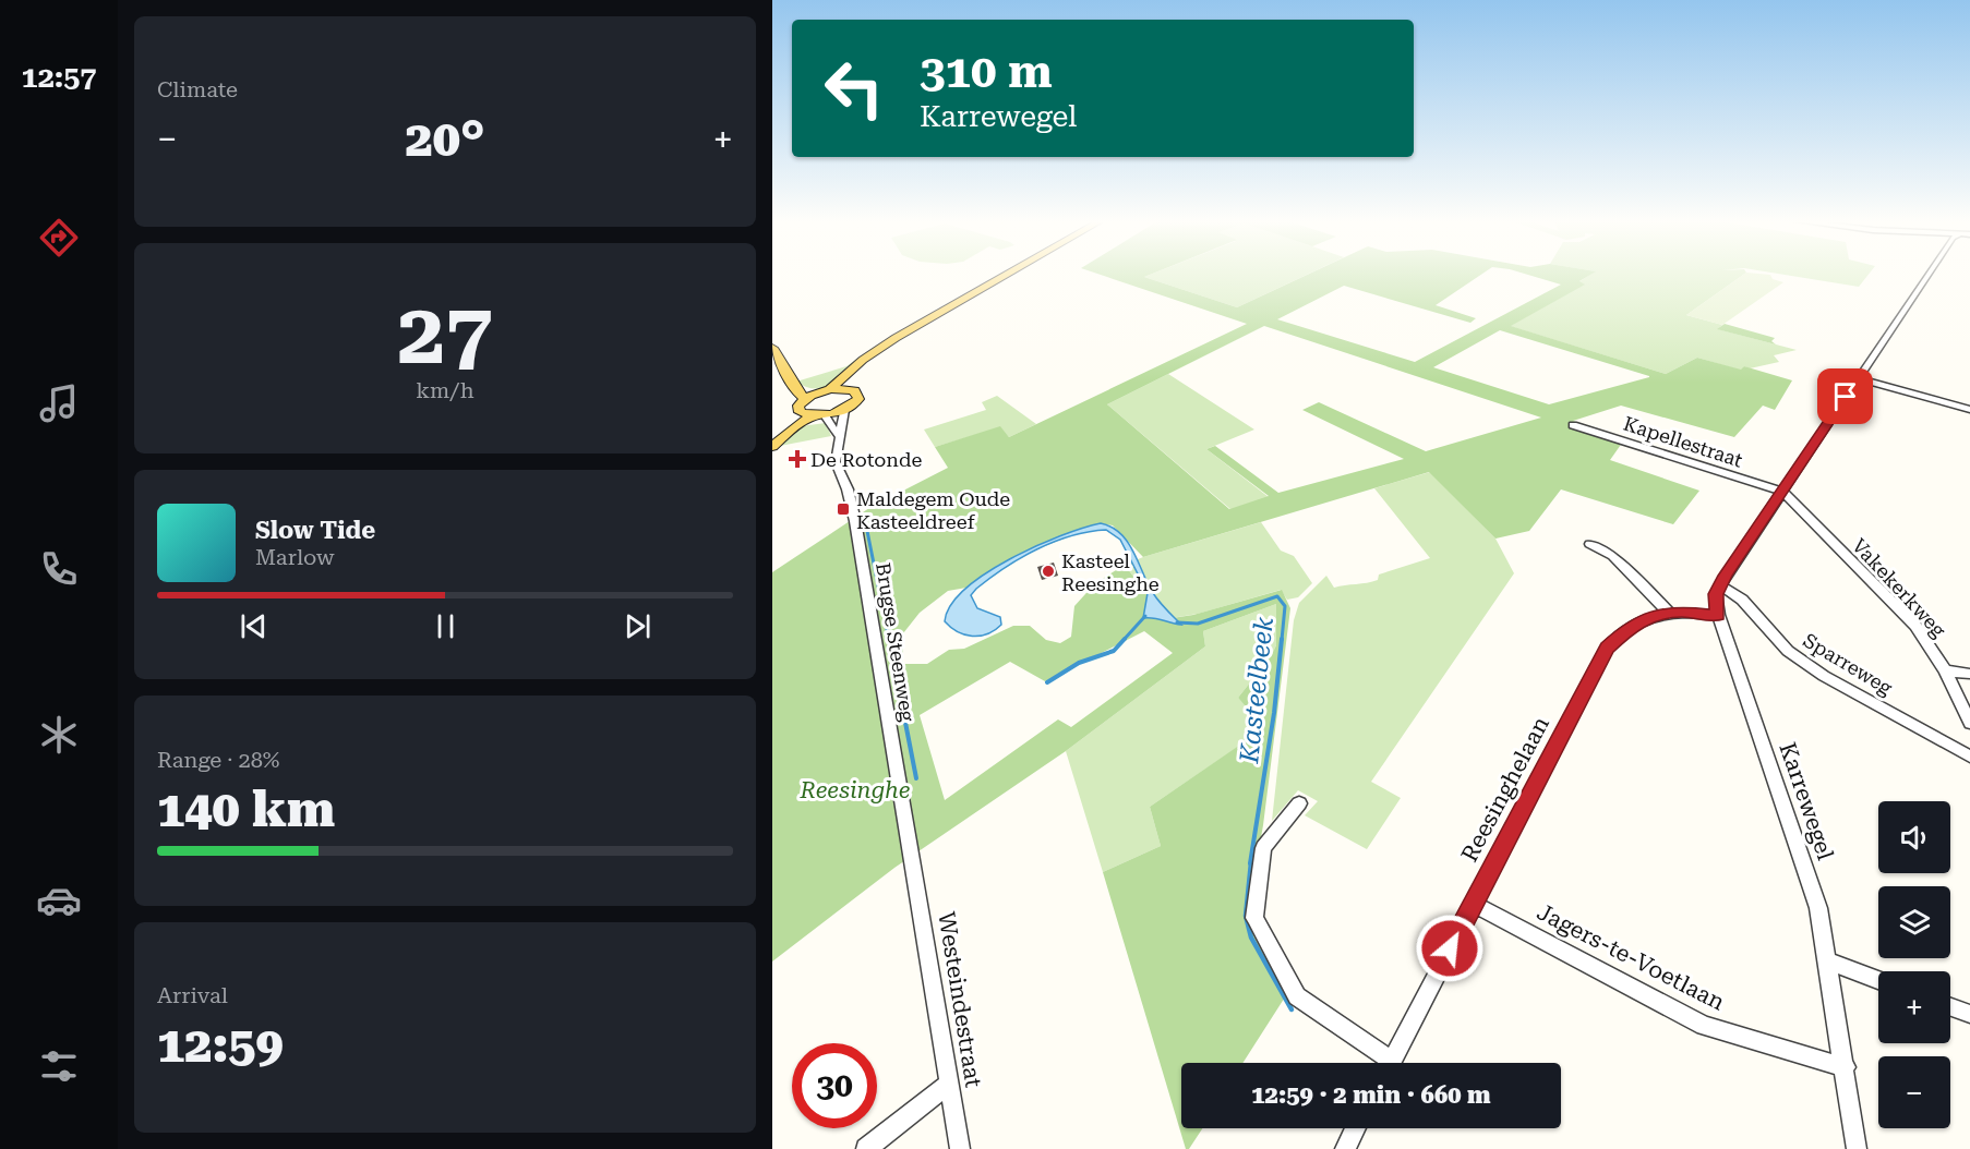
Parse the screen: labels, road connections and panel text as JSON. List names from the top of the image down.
{
  "streets": {
    "main road": ["Brugse Steenweg"],
    "street": [
      "Kapellestraat",
      "Vakekerkweg",
      "Sparreweg",
      "Reesinghelaan",
      "Karrewegel",
      "Jagers-te-Voetlaan",
      "Westeindestraat"
    ]
  },
  "crossings": [
    ["Kapellestraat", "Vakekerkweg"],
    ["Brugse Steenweg", "Westeindestraat"],
    ["Sparreweg", "Karrewegel"],
    ["Reesinghelaan", "Karrewegel"],
    ["Reesinghelaan", "Jagers-te-Voetlaan"],
    ["Karrewegel", "Jagers-te-Voetlaan"]
  ],
  "water": ["Kasteelbeek"],
  "parks": ["Reesinghe"],
  "places": {
    "health": ["De Rotonde"],
    "transit": ["Maldegem Oude Kasteeldreef"],
    "other": ["Kasteel Reesinghe"]
  },
  "page": {
    "tabs": "12:57",
    "tile": [
      "Climate",
      ["27", "km/h"],
      ["Range · 28%", "140 km"],
      ["Arrival", "12:59"]
    ],
    "turn": ["310 m", "Karrewegel"],
    "heat": ["−", "20°", "+"],
    "song": ["Slow Tide", "Marlow"],
    "map_buttons": ["+", "−"],
    "limit": "30",
    "trip": "12:59 · 2 min · 660 m"
  }
}
